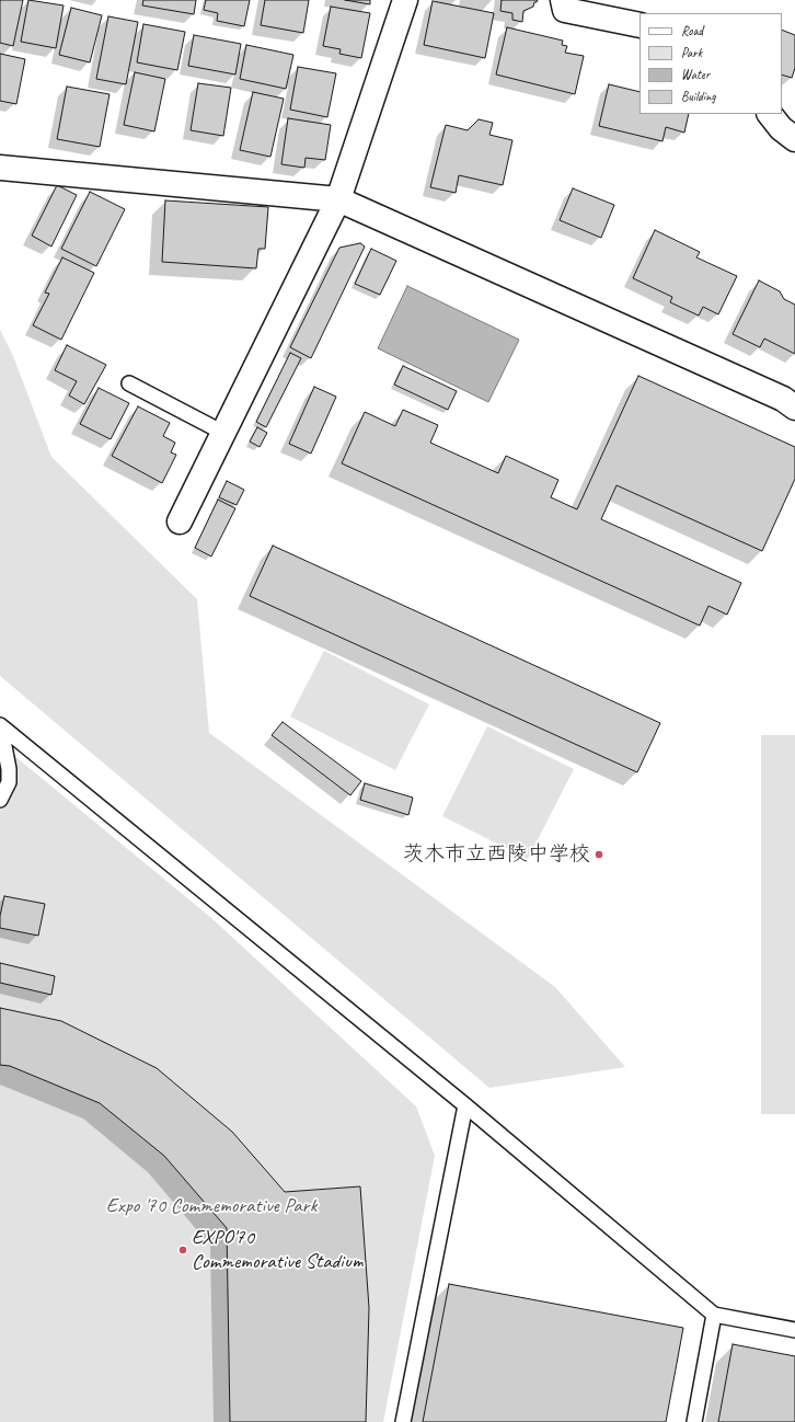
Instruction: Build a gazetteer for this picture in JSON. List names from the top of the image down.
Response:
{
  "parks": ["Expo '70 Commemorative Park"],
  "places": ["茨木市立西陵中学校", "EXPO'70 Commemorative Stadium"],
  "legend": [
    "Road",
    "Park",
    "Water",
    "Building"
  ]
}
